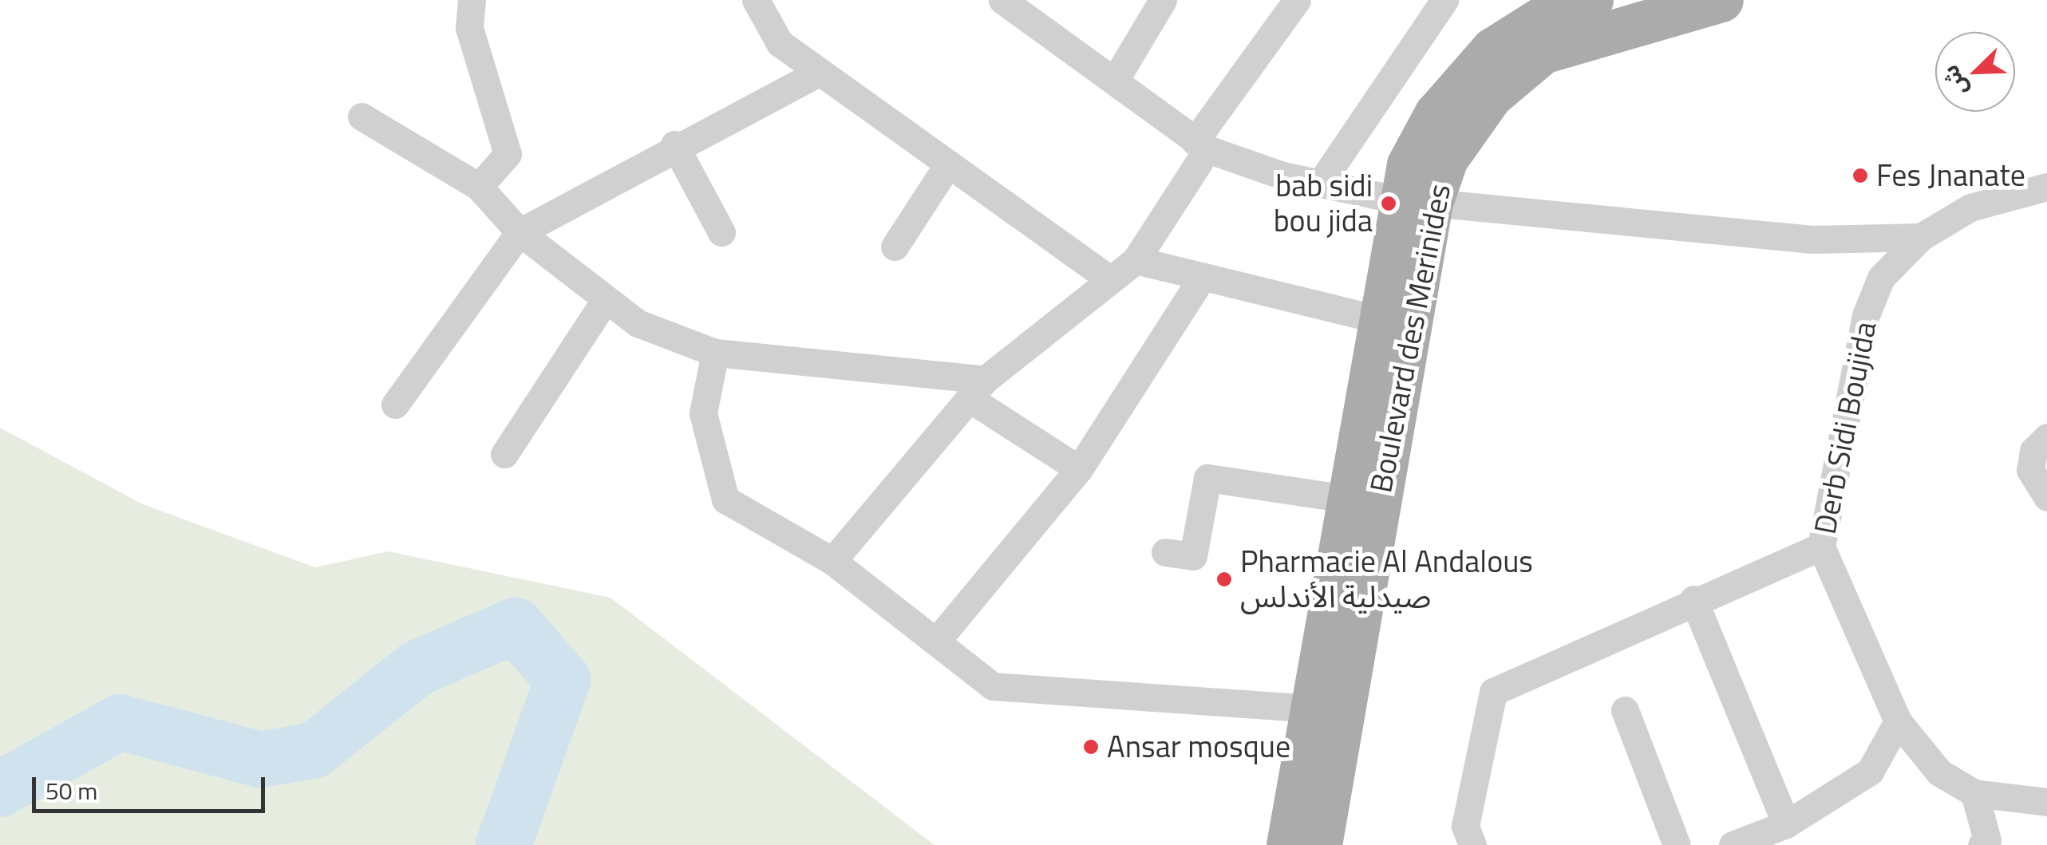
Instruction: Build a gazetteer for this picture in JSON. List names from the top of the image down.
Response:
{
  "streets": {
    "main road": ["Boulevard des Merinides"],
    "street": ["Derb Sidi Boujida"]
  },
  "places": [
    "Fes Jnanate",
    "bab sidi bou jida",
    "Pharmacie Al Andalous صيدلية الأندلس",
    "Ansar mosque"
  ],
  "scale_bar": "50 m",
  "north": "bottom left"
}
